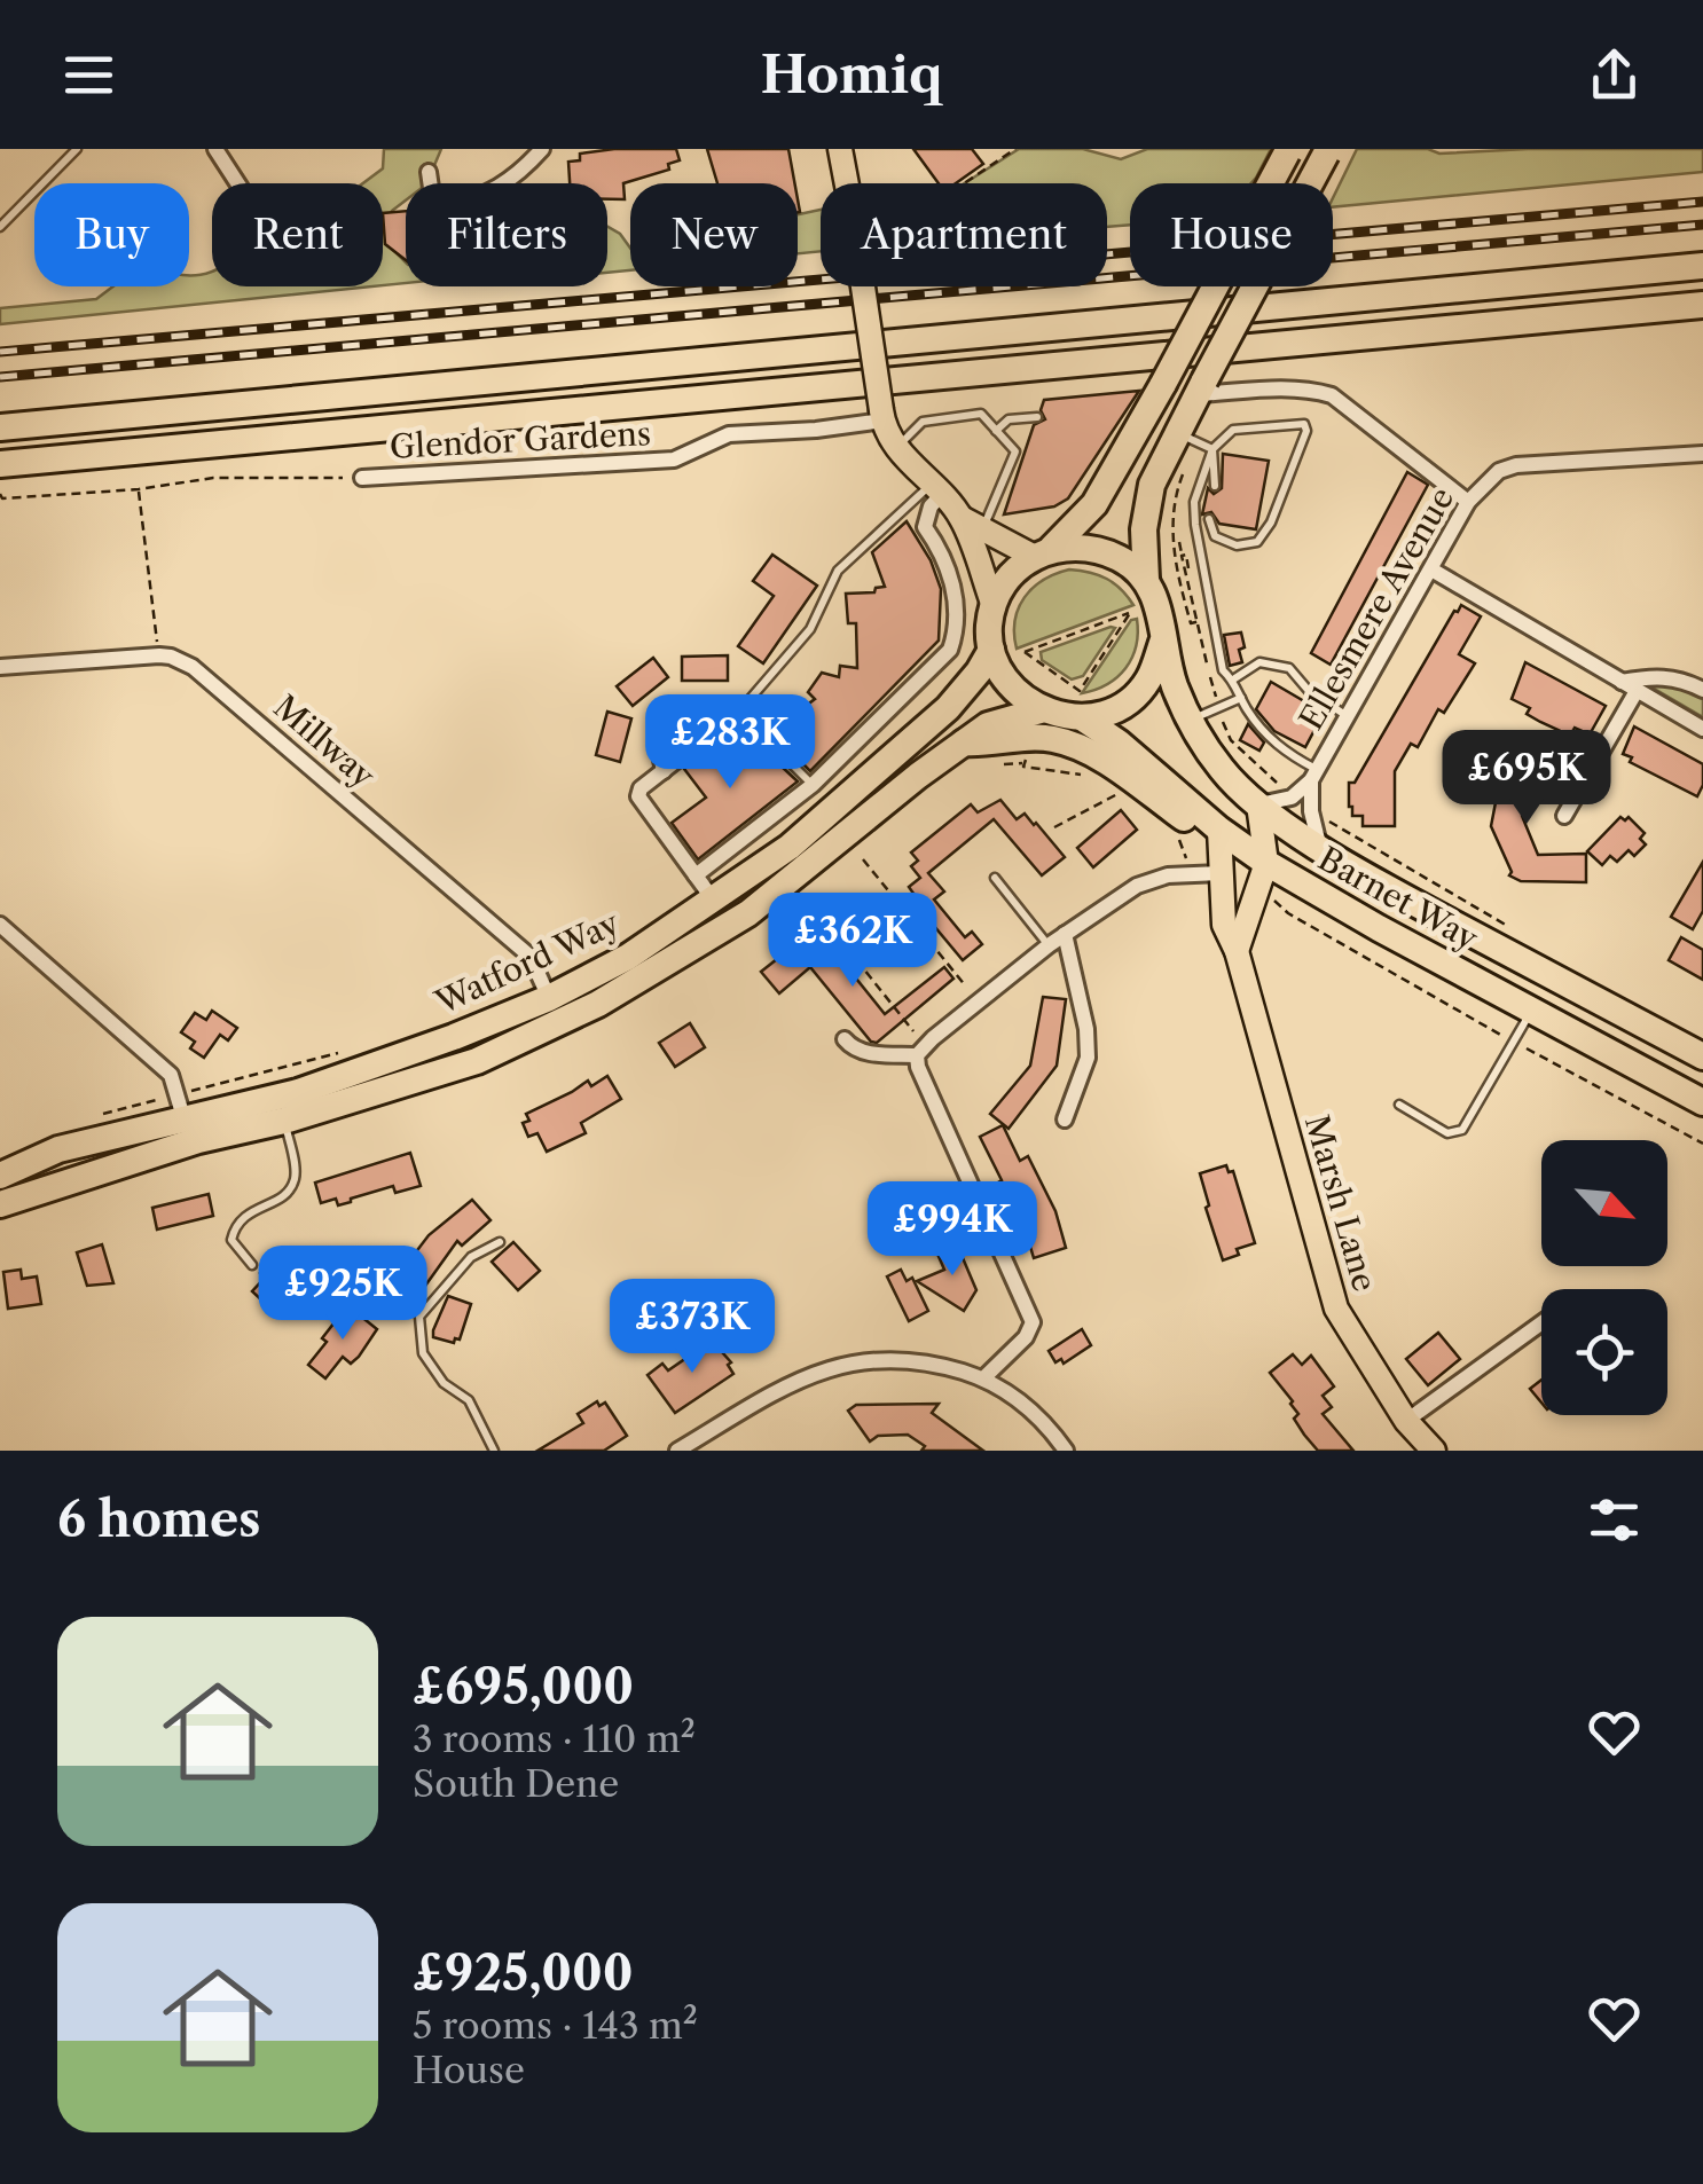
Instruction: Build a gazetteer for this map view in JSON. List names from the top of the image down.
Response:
{
  "streets": {
    "highway": ["Barnet Way", "Watford Way"],
    "main road": ["Marsh Lane"],
    "street": ["Glendor Gardens", "Ellesmere Avenue", "Millway"]
  },
  "crossings": [
    ["Ellesmere Avenue", "Barnet Way"],
    ["Millway", "Watford Way"],
    ["Barnet Way", "Marsh Lane"]
  ],
  "north": "bottom right",
  "page": {
    "header": "Homiq",
    "chip": [
      "Buy",
      "Rent",
      "Filters",
      "New",
      "Apartment",
      "House"
    ],
    "price": [
      "£283K",
      "£695K",
      "£362K",
      "£994K",
      "£925K",
      "£373K"
    ],
    "heading": "6 homes",
    "list": [
      {
        "name": "£695,000",
        "note": "3 rooms · 110 m² · South Dene"
      },
      {
        "name": "£925,000",
        "note": "5 rooms · 143 m² · House"
      }
    ]
  }
}
